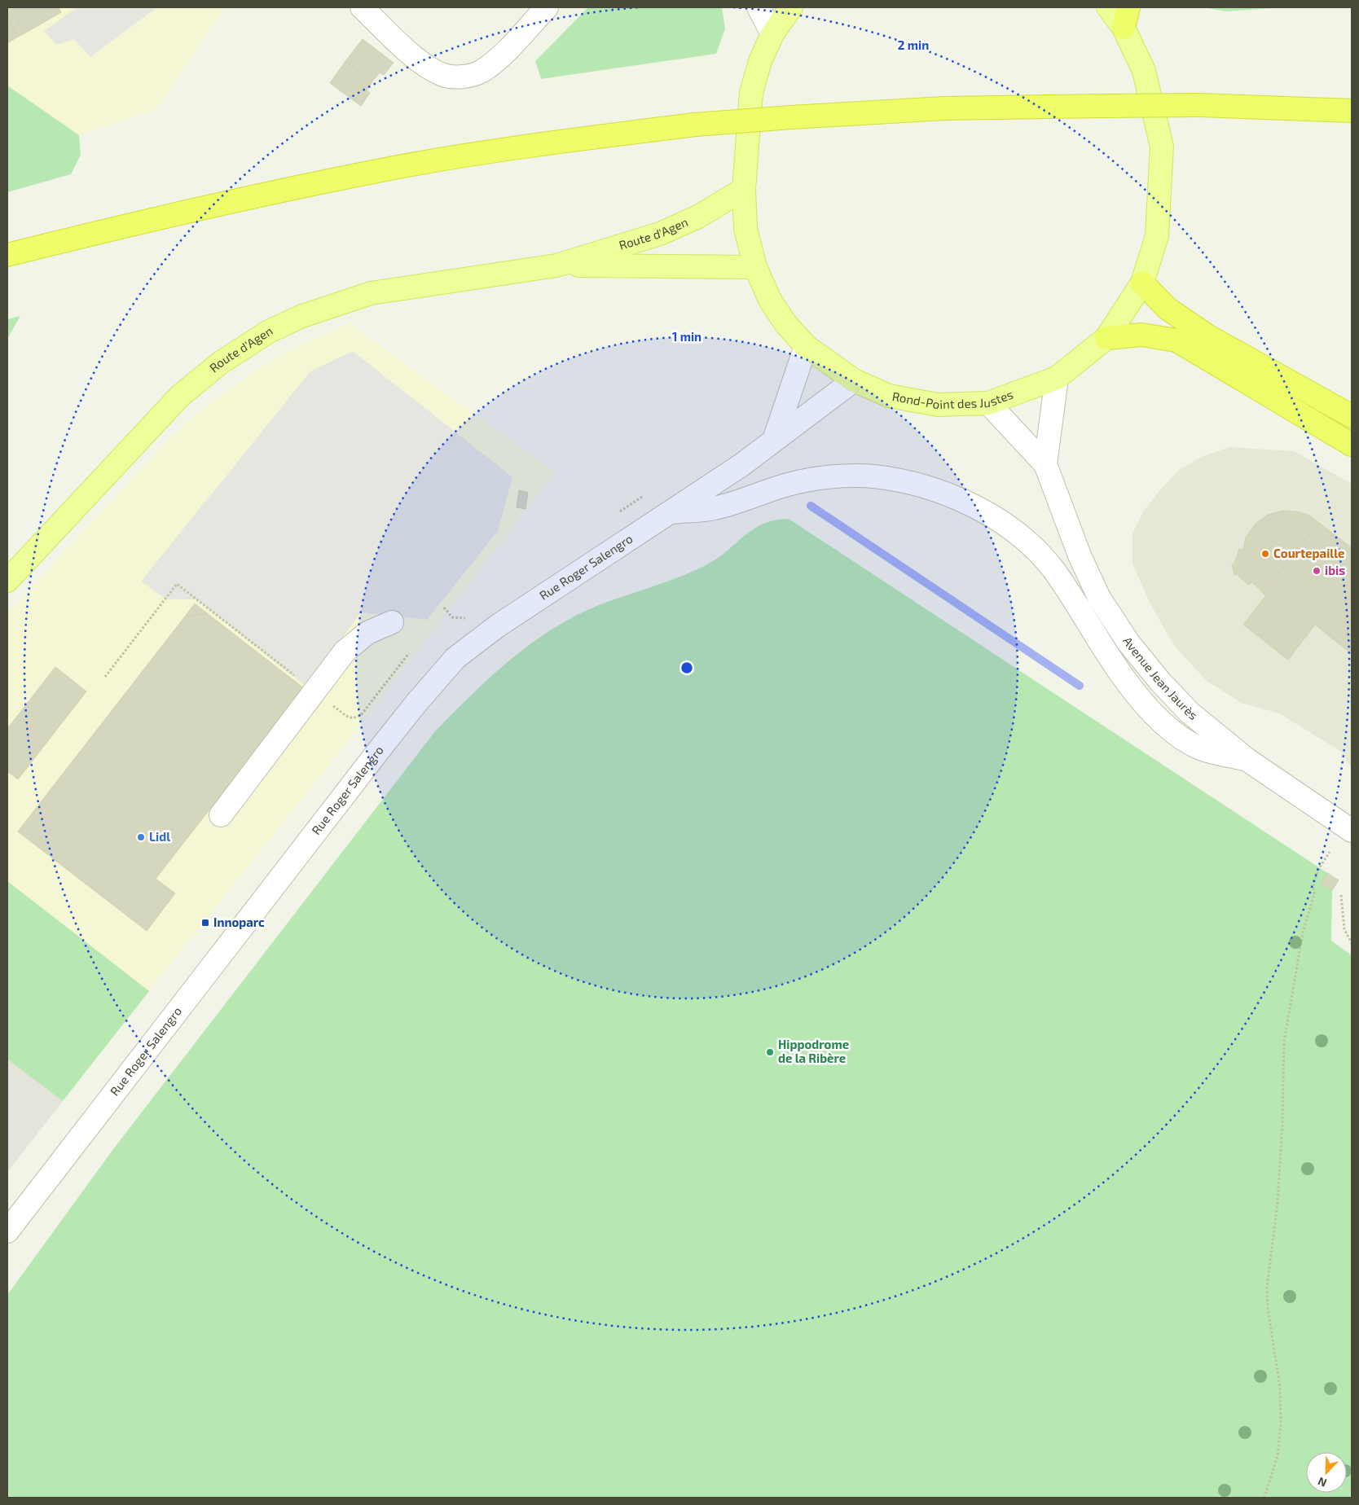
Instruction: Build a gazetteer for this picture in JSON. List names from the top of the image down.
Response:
{
  "streets": {
    "main road": ["Route d'Agen", "Rond-Point des Justes"],
    "street": ["Rue Roger Salengro", "Avenue Jean Jaurès"]
  },
  "crossings": [
    ["Route d'Agen", "Rond-Point des Justes"],
    ["Rond-Point des Justes", "Rue Roger Salengro"],
    ["Rond-Point des Justes", "Avenue Jean Jaurès"]
  ],
  "places": {
    "other": [
      "Courtepaille",
      "ibis",
      "Lidl",
      "Hippodrome de la Ribère"
    ],
    "transit": ["Innoparc"]
  },
  "north": "bottom left",
  "rings": ["2 min", "1 min"]
}
